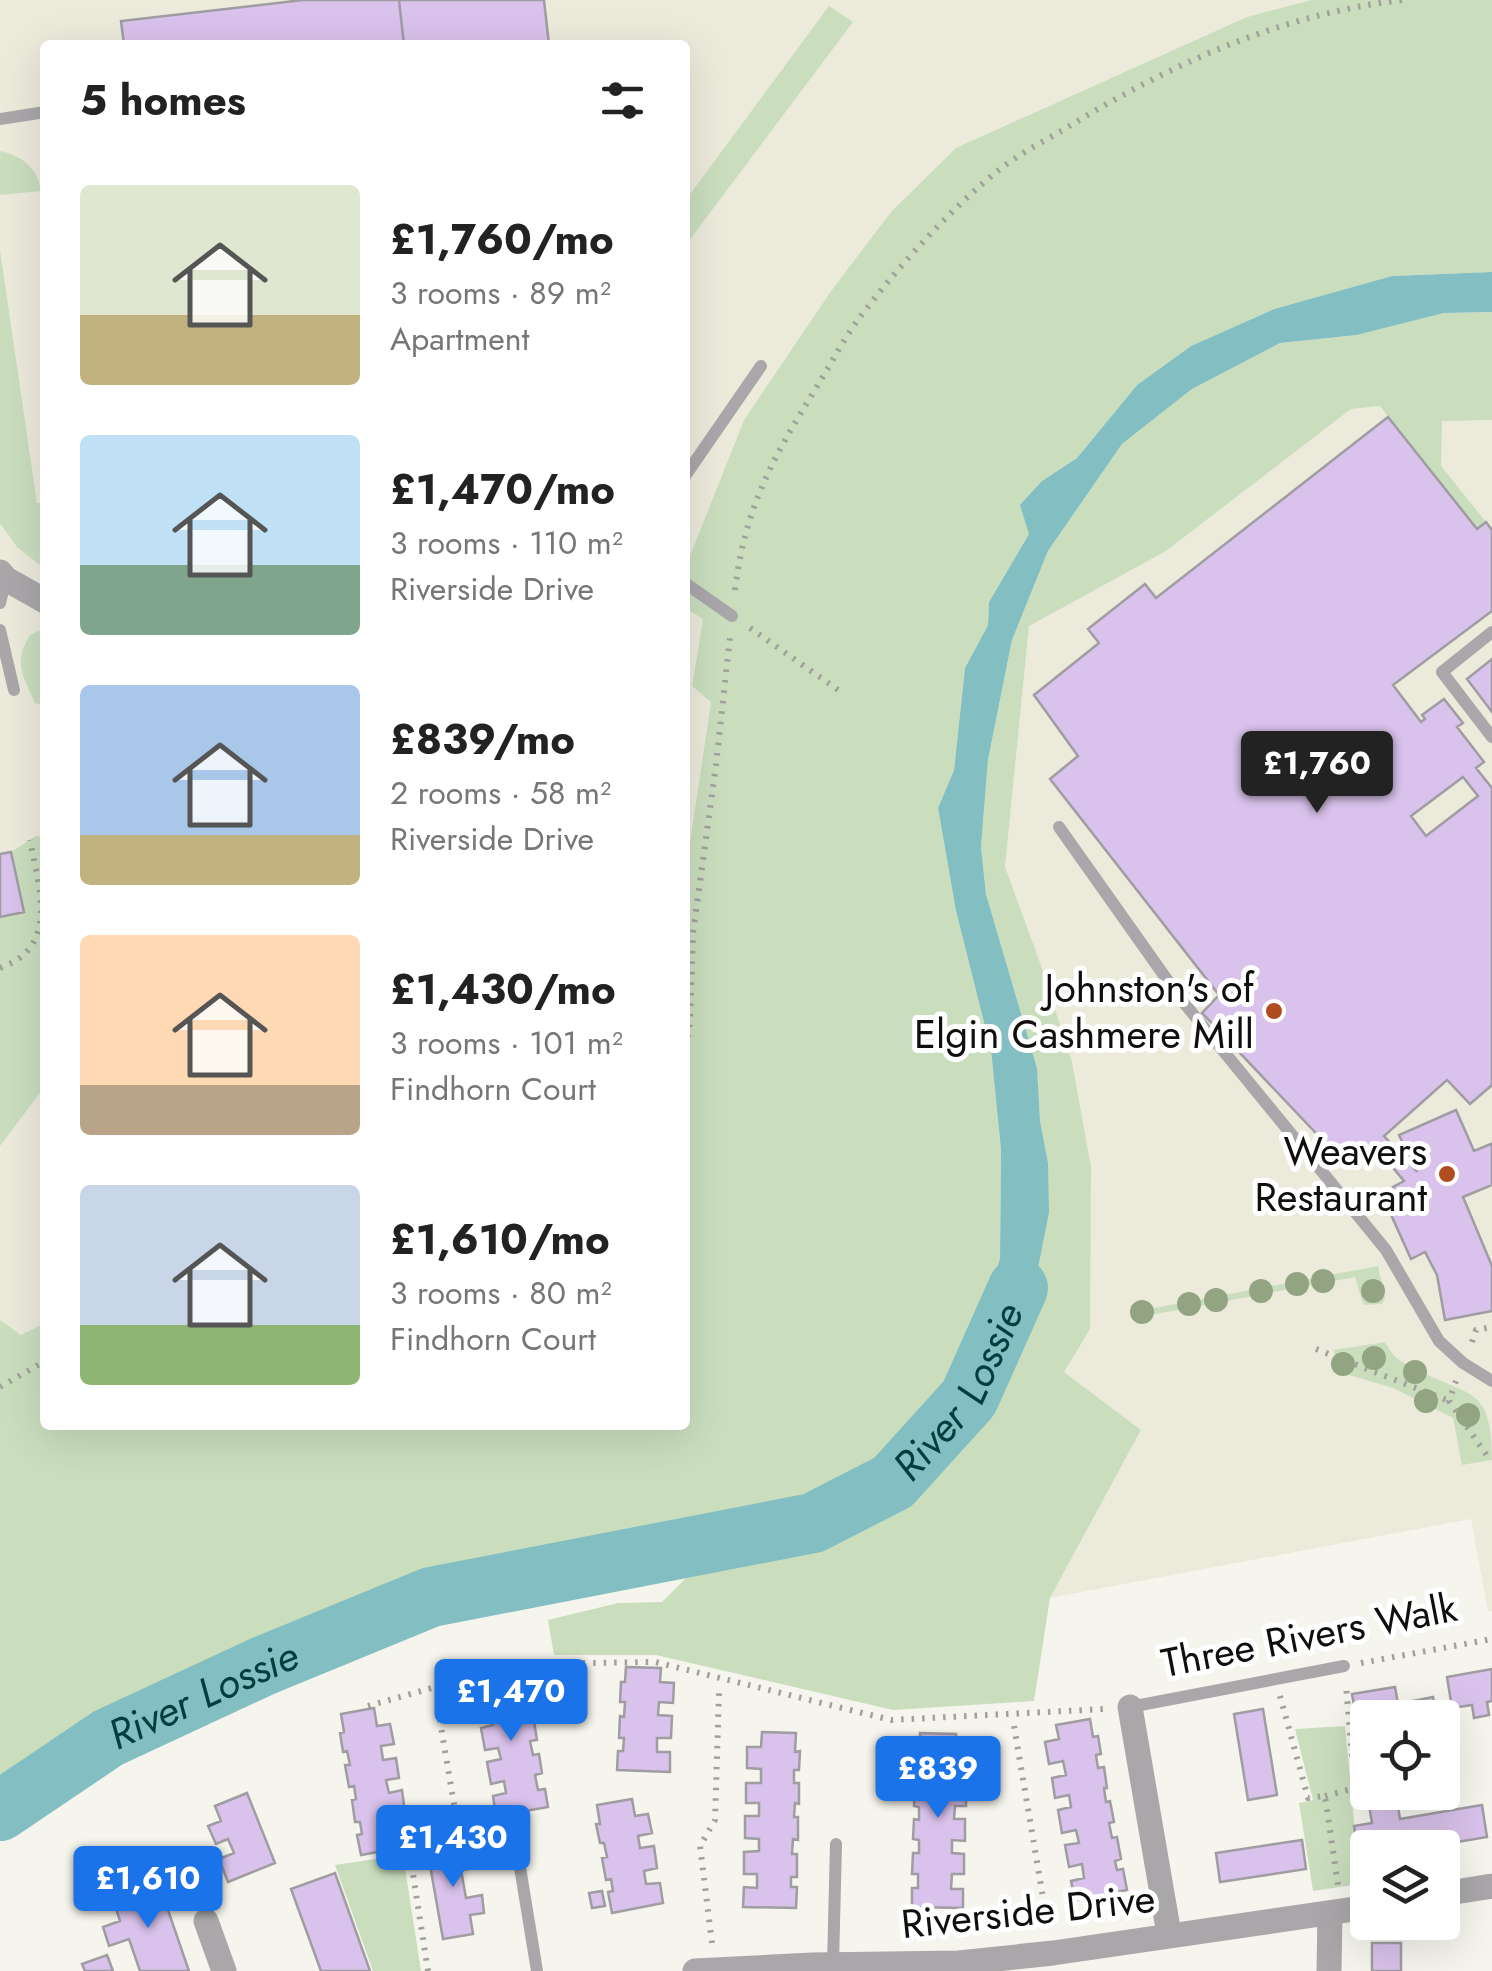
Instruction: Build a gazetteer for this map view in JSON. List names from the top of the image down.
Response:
{
  "streets": {
    "street": ["Three Rivers Walk", "Riverside Drive"]
  },
  "crossings": [
    ["Three Rivers Walk", "Riverside Drive"]
  ],
  "water": ["River Lossie"],
  "places": ["Johnston's of Elgin Cashmere Mill", "Weavers Restaurant"],
  "page": {
    "heading": "5 homes",
    "list": [
      {
        "name": "£1,760/mo",
        "note": "3 rooms · 89 m² · Apartment"
      },
      {
        "name": "£1,470/mo",
        "note": "3 rooms · 110 m² · Riverside Drive"
      },
      {
        "name": "£839/mo",
        "note": "2 rooms · 58 m² · Riverside Drive"
      },
      {
        "name": "£1,430/mo",
        "note": "3 rooms · 101 m² · Findhorn Court"
      },
      {
        "name": "£1,610/mo",
        "note": "3 rooms · 80 m² · Findhorn Court"
      }
    ],
    "price": [
      "£1,760",
      "£1,470",
      "£839",
      "£1,430",
      "£1,610"
    ]
  }
}
